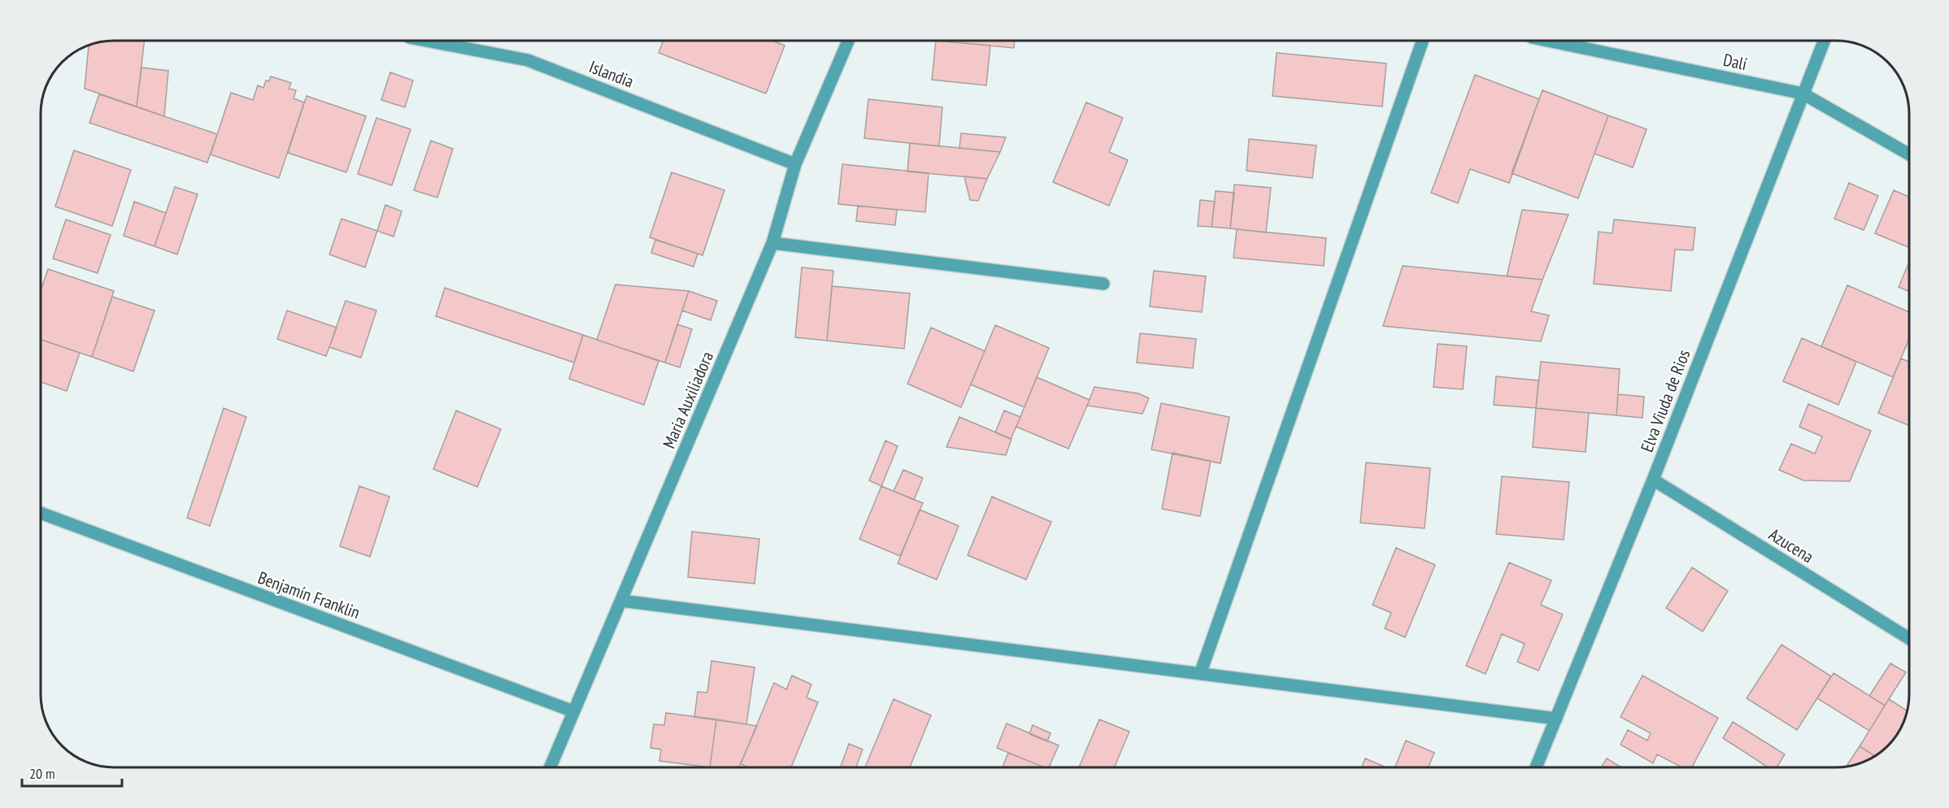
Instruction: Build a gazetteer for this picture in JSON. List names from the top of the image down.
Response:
{
  "streets": {
    "street": [
      "Dalí",
      "Islandia",
      "Maria Auxiliadora",
      "Elva Viuda de Rios",
      "Azucena",
      "Benjamín Franklin"
    ]
  },
  "crossings": [
    ["Dalí", "Elva Viuda de Rios"],
    ["Islandia", "Maria Auxiliadora"],
    ["Maria Auxiliadora", "Benjamín Franklin"],
    ["Elva Viuda de Rios", "Azucena"]
  ],
  "scale_bar": "20 m"
}
